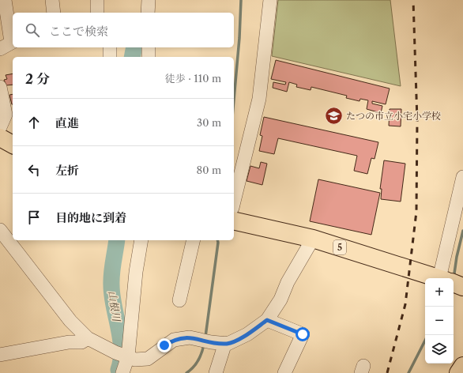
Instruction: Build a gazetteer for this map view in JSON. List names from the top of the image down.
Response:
{
  "streets": {
    "main road": ["5"]
  },
  "water": ["山根川"],
  "places": {
    "school or university": ["たつの市立小宅小学校"]
  },
  "page": {
    "search": "ここで検索",
    "heading": ["2 分", "徒歩 · 110 m"],
    "list": [
      ["直進", "30 m"],
      ["左折", "80 m"],
      "目的地に到着"
    ],
    "map_buttons": ["+", "−"]
  }
}
